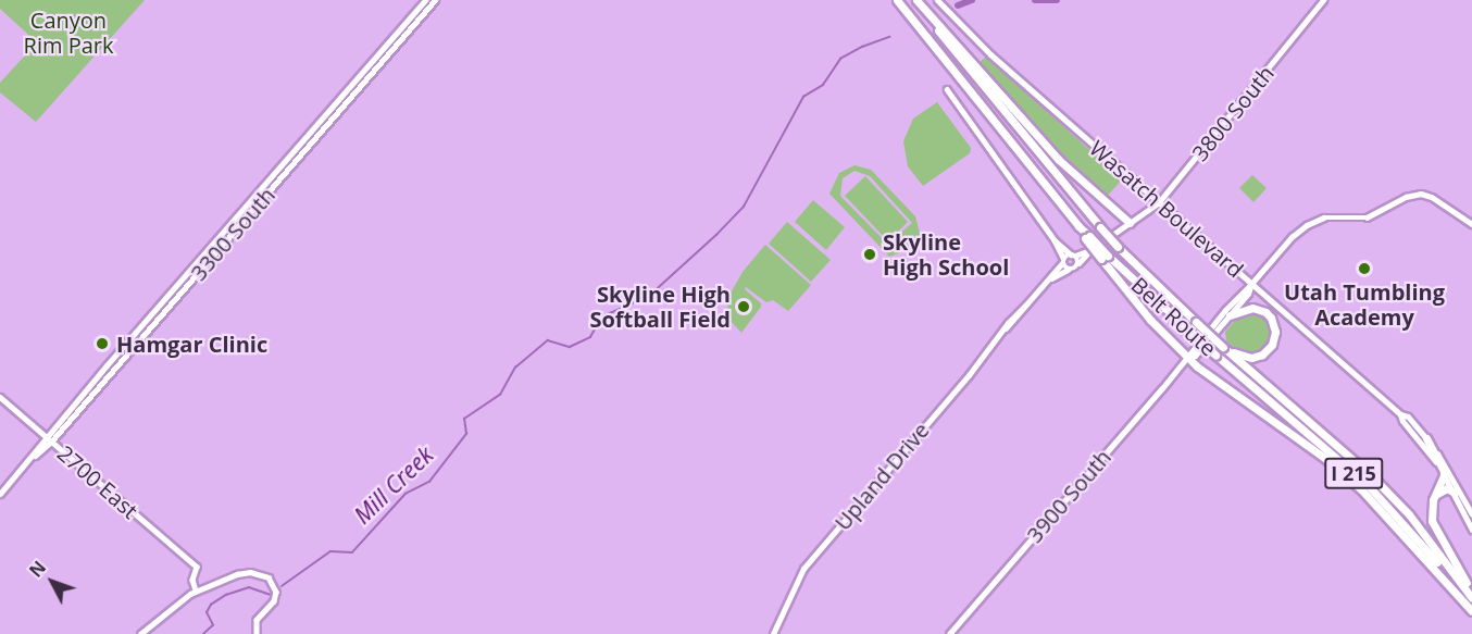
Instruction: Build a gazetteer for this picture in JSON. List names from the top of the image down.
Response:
{
  "streets": {
    "highway": ["Belt Route", "I 215"],
    "main road": ["Wasatch Boulevard", "3300 South", "3900 South"],
    "street": ["3800 South", "Upland Drive", "2700 East"]
  },
  "crossings": [
    ["3800 South", "Wasatch Boulevard"],
    ["Wasatch Boulevard", "3900 South"],
    ["3300 South", "2700 East"]
  ],
  "water": ["Mill Creek"],
  "parks": ["Canyon Rim Park"],
  "places": [
    "Skyline High School",
    "Utah Tumbling Academy",
    "Skyline High Softball Field",
    "Hamgar Clinic"
  ],
  "north": "top left"
}
